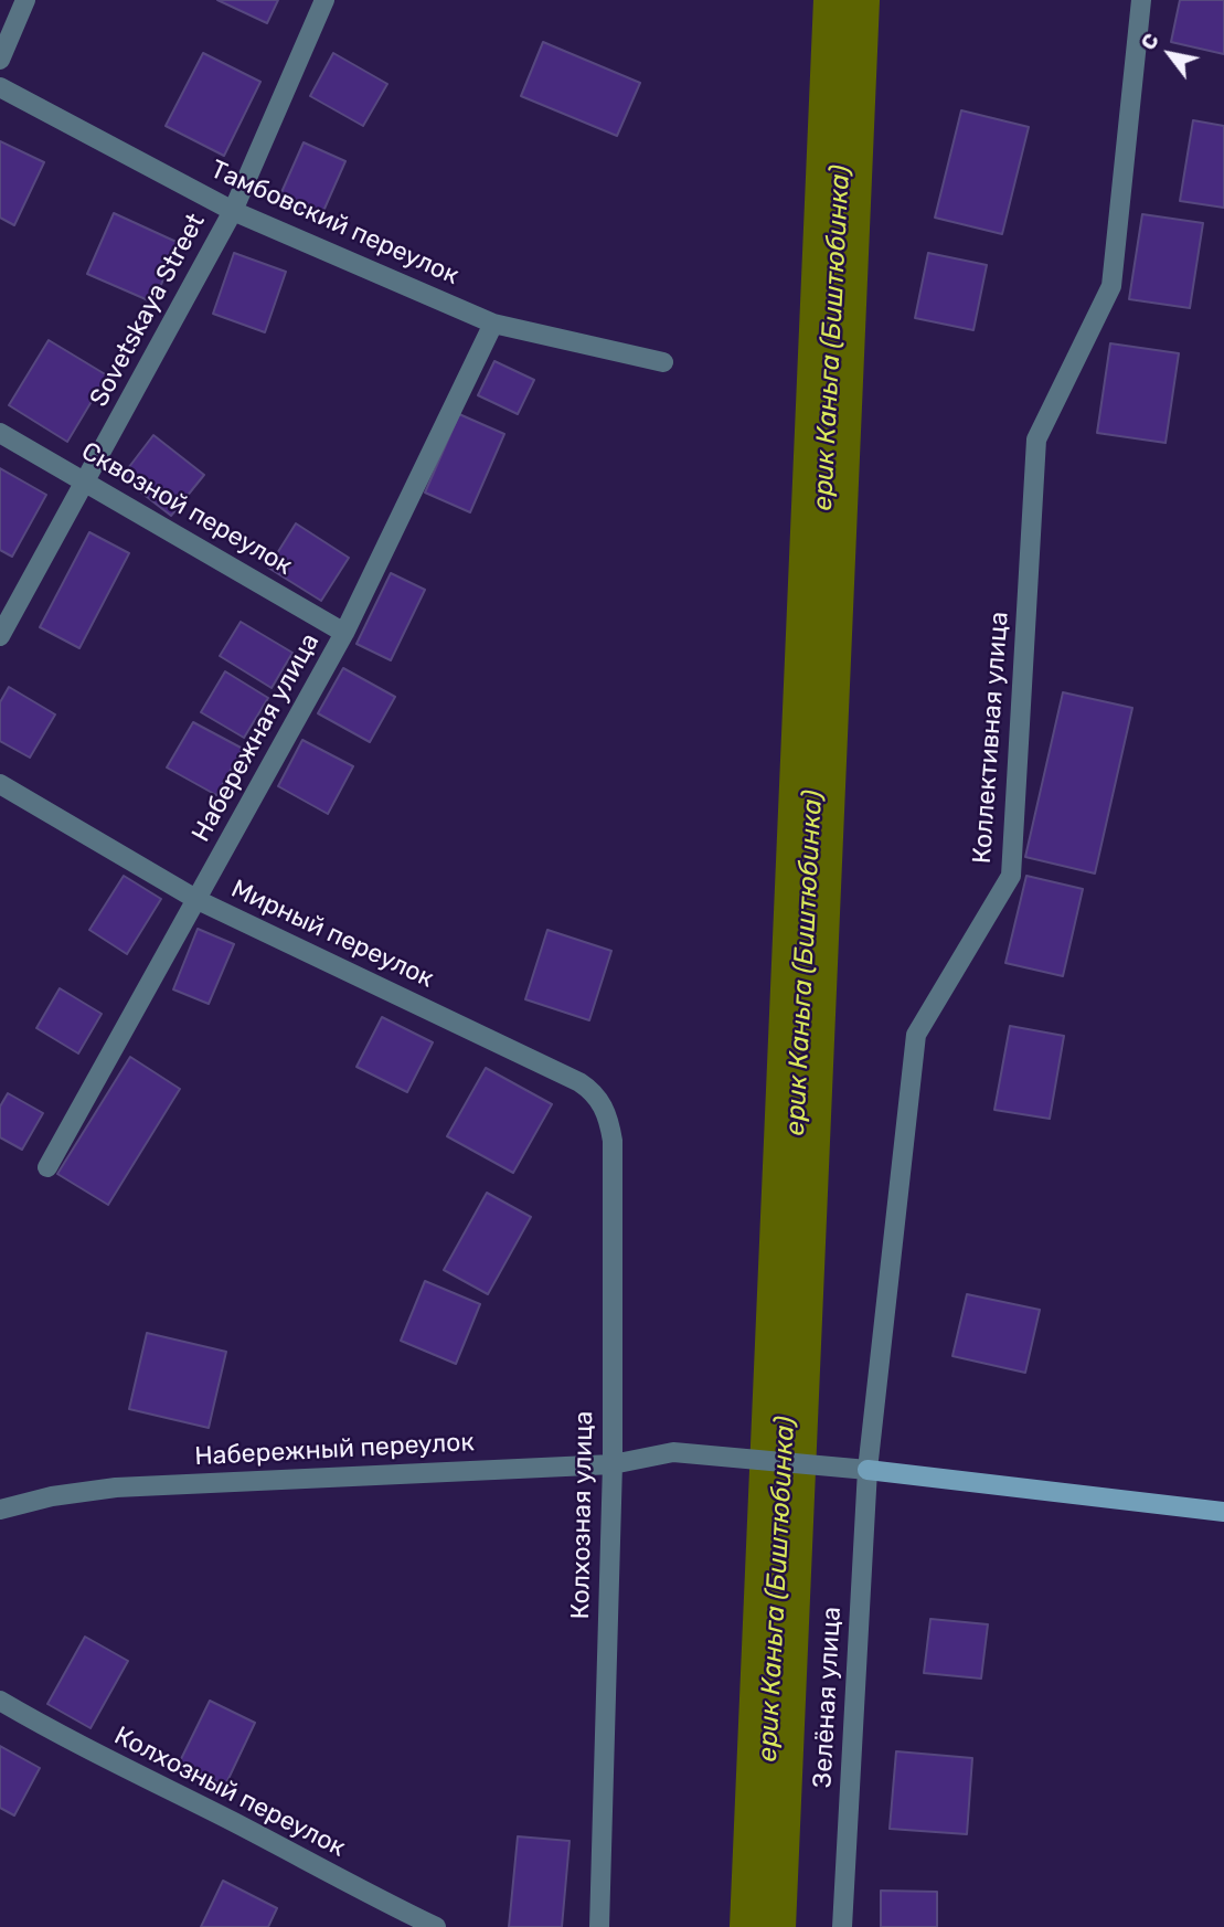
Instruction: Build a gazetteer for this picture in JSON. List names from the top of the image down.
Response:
{
  "streets": {
    "street": [
      "Тамбовский переулок",
      "Sovetskaya Street",
      "Сквозной переулок",
      "Набережная улица",
      "Коллективная улица",
      "Мирный переулок",
      "Набережный переулок",
      "Колхозная улица",
      "Зелёная улица",
      "Колхозный переулок"
    ]
  },
  "crossings": [
    ["Тамбовский переулок", "Sovetskaya Street"],
    ["Тамбовский переулок", "Набережная улица"],
    ["Sovetskaya Street", "Сквозной переулок"],
    ["Сквозной переулок", "Набережная улица"],
    ["Набережная улица", "Мирный переулок"],
    ["Коллективная улица", "Набережный переулок"],
    ["Коллективная улица", "Зелёная улица"],
    ["Мирный переулок", "Колхозная улица"],
    ["Набережный переулок", "Колхозная улица"],
    ["Набережный переулок", "Зелёная улица"]
  ],
  "water": ["ерик Каньга (Биштюбинка)"],
  "north": "top left"
}
